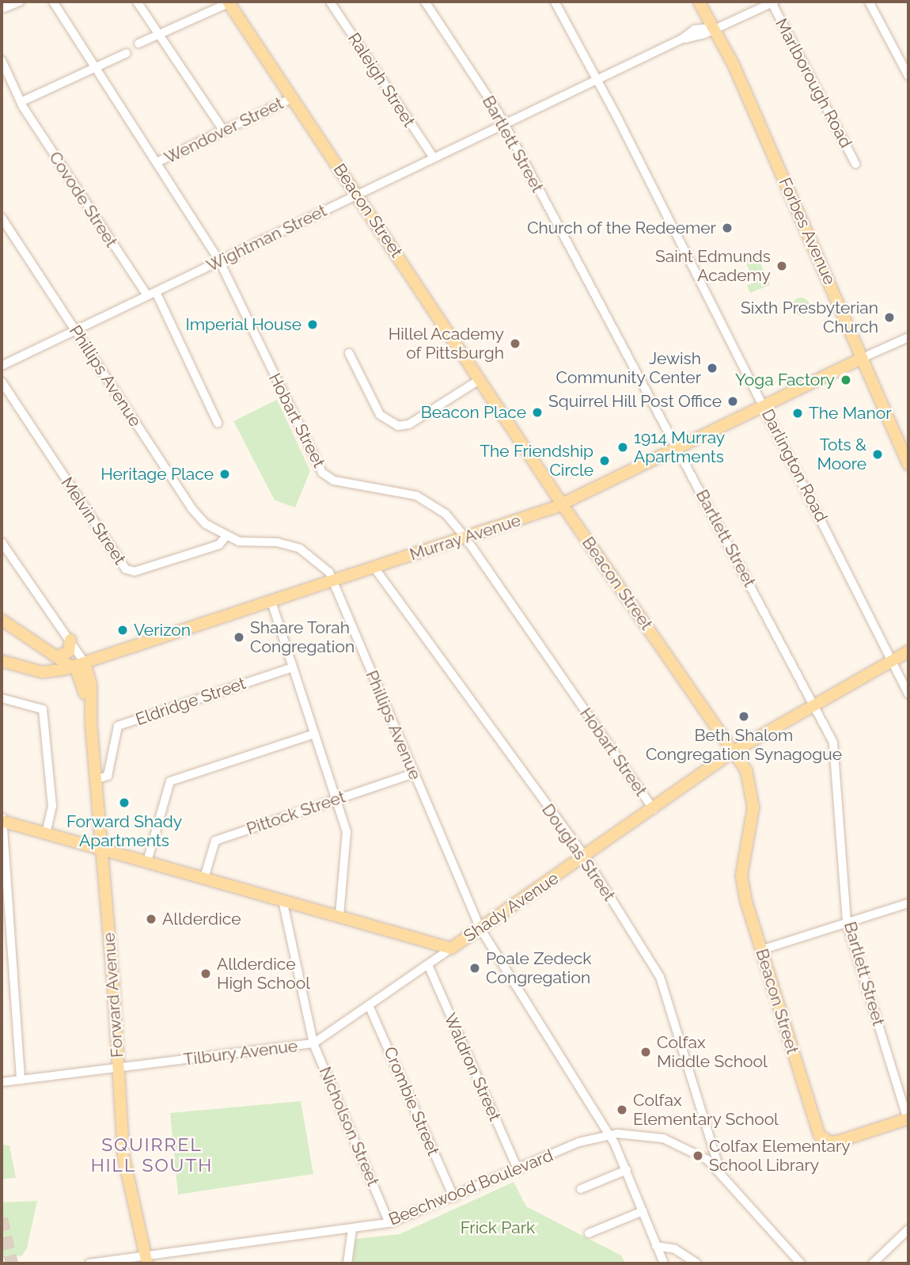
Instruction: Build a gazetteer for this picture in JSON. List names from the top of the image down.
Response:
{
  "streets": {
    "main road": [
      "Beacon Street",
      "Forbes Avenue",
      "Murray Avenue",
      "Shady Avenue",
      "Forward Avenue"
    ],
    "street": [
      "Raleigh Street",
      "Marlborough Road",
      "Wendover Street",
      "Bartlett Street",
      "Covode Street",
      "Wightman Street",
      "Phillips Avenue",
      "Hobart Street",
      "Darlington Road",
      "Melvin Street",
      "Eldridge Street",
      "Pittock Street",
      "Douglas Street",
      "Tilbury Avenue",
      "Waldron Street",
      "Crombie Street",
      "Nicholson Street",
      "Beechwood Boulevard"
    ]
  },
  "crossings": [
    ["Raleigh Street", "Wightman Street"],
    ["Marlborough Road", "Wightman Street"],
    ["Wendover Street", "Beacon Street"],
    ["Wendover Street", "Hobart Street"],
    ["Bartlett Street", "Beacon Street"],
    ["Bartlett Street", "Wightman Street"],
    ["Bartlett Street", "Murray Avenue"],
    ["Bartlett Street", "Shady Avenue"],
    ["Covode Street", "Wightman Street"],
    ["Beacon Street", "Wightman Street"],
    ["Beacon Street", "Murray Avenue"],
    ["Beacon Street", "Shady Avenue"],
    ["Forbes Avenue", "Wightman Street"],
    ["Forbes Avenue", "Murray Avenue"],
    ["Wightman Street", "Phillips Avenue"],
    ["Wightman Street", "Hobart Street"],
    ["Wightman Street", "Darlington Road"],
    ["Phillips Avenue", "Melvin Street"],
    ["Phillips Avenue", "Murray Avenue"],
    ["Phillips Avenue", "Pittock Street"],
    ["Phillips Avenue", "Shady Avenue"],
    ["Phillips Avenue", "Beechwood Boulevard"],
    ["Hobart Street", "Murray Avenue"],
    ["Hobart Street", "Shady Avenue"],
    ["Darlington Road", "Murray Avenue"],
    ["Darlington Road", "Shady Avenue"],
    ["Murray Avenue", "Douglas Street"],
    ["Murray Avenue", "Forward Avenue"],
    ["Eldridge Street", "Forward Avenue"],
    ["Pittock Street", "Shady Avenue"],
    ["Douglas Street", "Shady Avenue"],
    ["Douglas Street", "Beechwood Boulevard"],
    ["Shady Avenue", "Forward Avenue"],
    ["Shady Avenue", "Tilbury Avenue"],
    ["Shady Avenue", "Nicholson Street"],
    ["Forward Avenue", "Tilbury Avenue"],
    ["Forward Avenue", "Beechwood Boulevard"],
    ["Tilbury Avenue", "Waldron Street"],
    ["Tilbury Avenue", "Crombie Street"],
    ["Tilbury Avenue", "Nicholson Street"],
    ["Waldron Street", "Beechwood Boulevard"],
    ["Crombie Street", "Beechwood Boulevard"],
    ["Nicholson Street", "Beechwood Boulevard"]
  ],
  "districts": ["SQUIRREL HILL SOUTH"],
  "parks": ["Frick Park"],
  "places": [
    "Church of the Redeemer",
    "Saint Edmunds Academy",
    "Sixth Presbyterian Church",
    "Imperial House",
    "Hillel Academy of Pittsburgh",
    "Jewish Community Center",
    "Yoga Factory",
    "Squirrel Hill Post Office",
    "Beacon Place",
    "The Manor",
    "1914 Murray Apartments",
    "Tots & Moore",
    "The Friendship Circle",
    "Heritage Place",
    "Verizon",
    "Shaare Torah Congregation",
    "Beth Shalom Congregation Synagogue",
    "Forward Shady Apartments",
    "Allderdice",
    "Poale Zedeck Congregation",
    "Allderdice High School",
    "Colfax Middle School",
    "Colfax Elementary School",
    "Colfax Elementary School Library"
  ]
}
